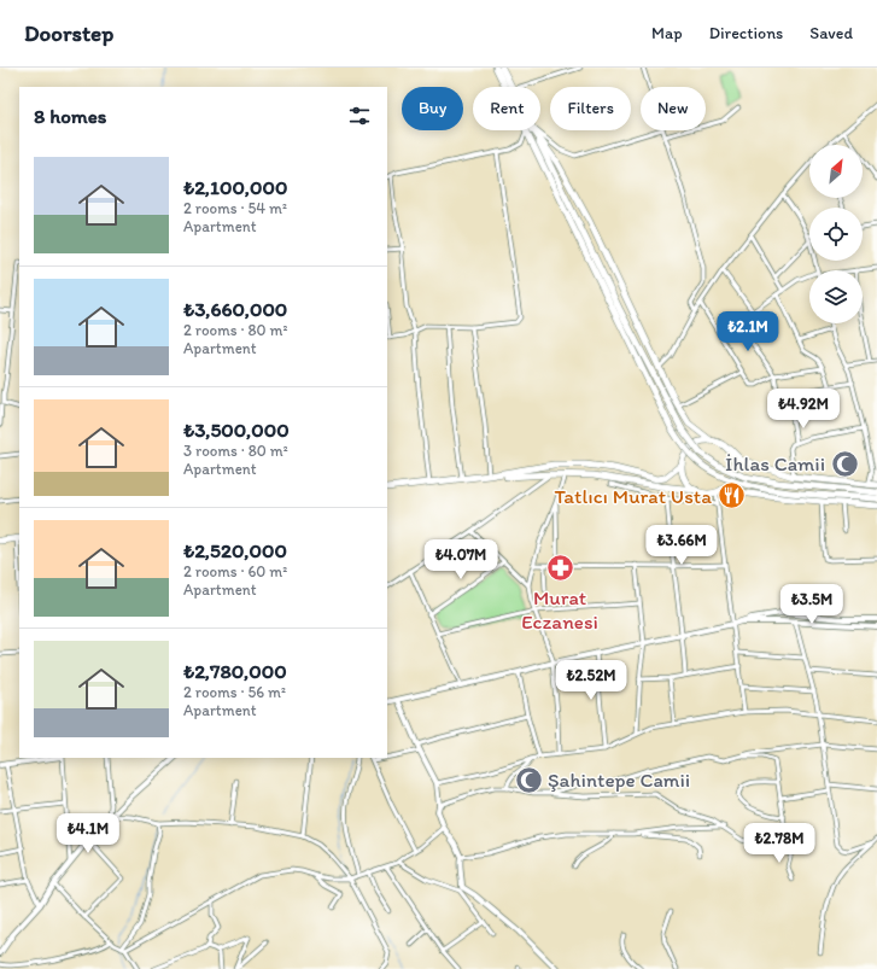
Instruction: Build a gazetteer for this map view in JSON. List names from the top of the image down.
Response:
{
  "places": {
    "mosque": ["İhlas Camii", "Şahintepe Camii"],
    "restaurant": ["Tatlıcı Murat Usta"],
    "pharmacy": ["Murat Eczanesi"]
  },
  "north": "top right",
  "page": {
    "header": "Doorstep",
    "nav": ["Map", "Directions", "Saved"],
    "chip": [
      "Buy",
      "Rent",
      "Filters",
      "New"
    ],
    "heading": "8 homes",
    "list": [
      {
        "name": "₺2,100,000",
        "note": "2 rooms · 54 m² · Apartment"
      },
      {
        "name": "₺3,660,000",
        "note": "2 rooms · 80 m² · Apartment"
      },
      {
        "name": "₺3,500,000",
        "note": "3 rooms · 80 m² · Apartment"
      },
      {
        "name": "₺2,520,000",
        "note": "2 rooms · 60 m² · Apartment"
      },
      {
        "name": "₺2,780,000",
        "note": "2 rooms · 56 m² · Apartment"
      }
    ],
    "price": [
      "₺2.1M",
      "₺4.92M",
      "₺3.66M",
      "₺4.07M",
      "₺3.5M",
      "₺2.52M",
      "₺4.1M",
      "₺2.78M"
    ]
  }
}
